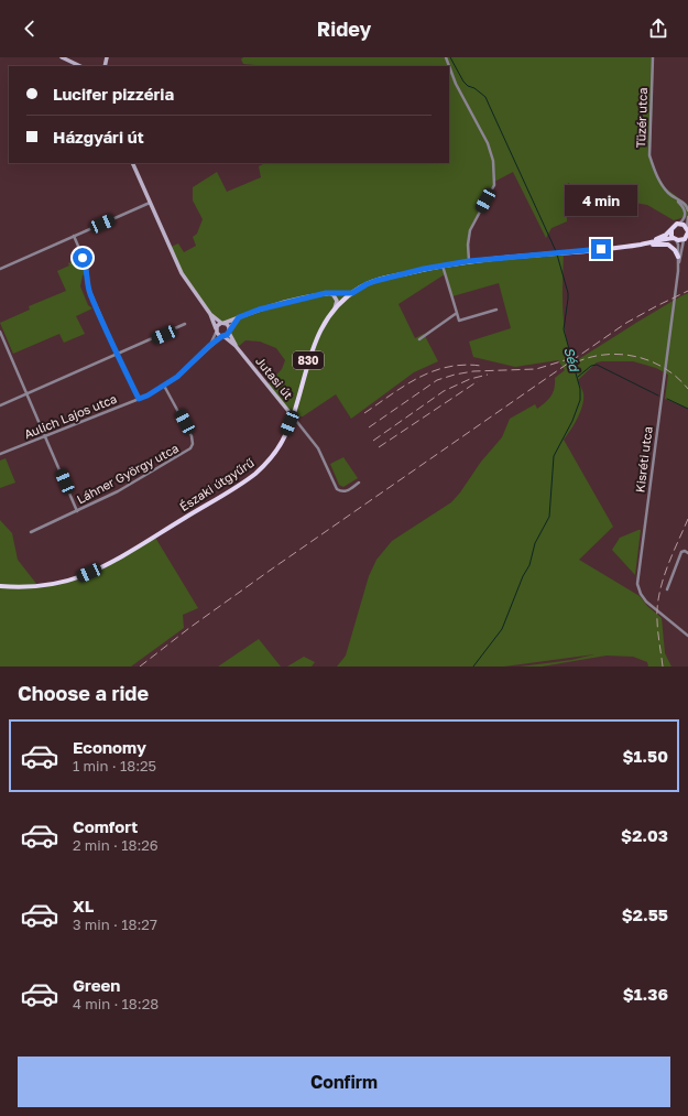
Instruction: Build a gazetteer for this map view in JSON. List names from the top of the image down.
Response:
{
  "streets": {
    "main road": ["830", "Északi útgyűrű"],
    "street": [
      "Tüzér utca",
      "Jutasi út",
      "Aulich Lajos utca",
      "Kisréti utca",
      "Láhner György utca"
    ]
  },
  "crossings": [
    ["Tüzér utca", "830"],
    ["Tüzér utca", "Kisréti utca"],
    ["830", "Kisréti utca"],
    ["830", "Északi útgyűrű"],
    ["Jutasi út", "Aulich Lajos utca"],
    ["Jutasi út", "Északi útgyűrű"],
    ["Aulich Lajos utca", "Láhner György utca"]
  ],
  "water": ["Séd"],
  "page": {
    "header": "Ridey",
    "banner": ["Lucifer pizzéria", "Házgyári út"],
    "bubble": "4 min",
    "heading": "Choose a ride",
    "list": [
      {
        "name": "Economy",
        "note": "1 min · 18:25",
        "value": "$1.50"
      },
      {
        "name": "Comfort",
        "note": "2 min · 18:26",
        "value": "$2.03"
      },
      {
        "name": "XL",
        "note": "3 min · 18:27",
        "value": "$2.55"
      },
      {
        "name": "Green",
        "note": "4 min · 18:28",
        "value": "$1.36"
      }
    ],
    "buttons": "Confirm"
  }
}
